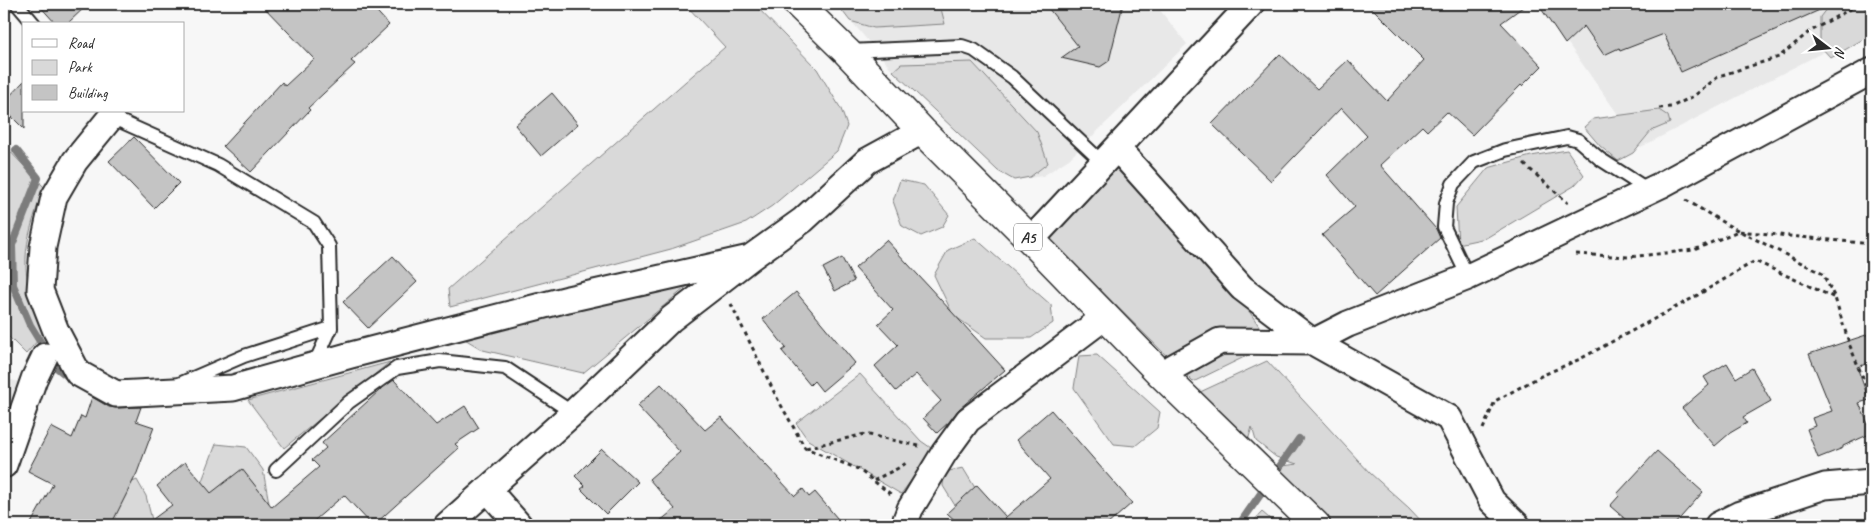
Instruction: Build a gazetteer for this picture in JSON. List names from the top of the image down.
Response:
{
  "streets": {
    "highway": ["A5"]
  },
  "legend": ["Road", "Park", "Building"],
  "north": "right"
}
